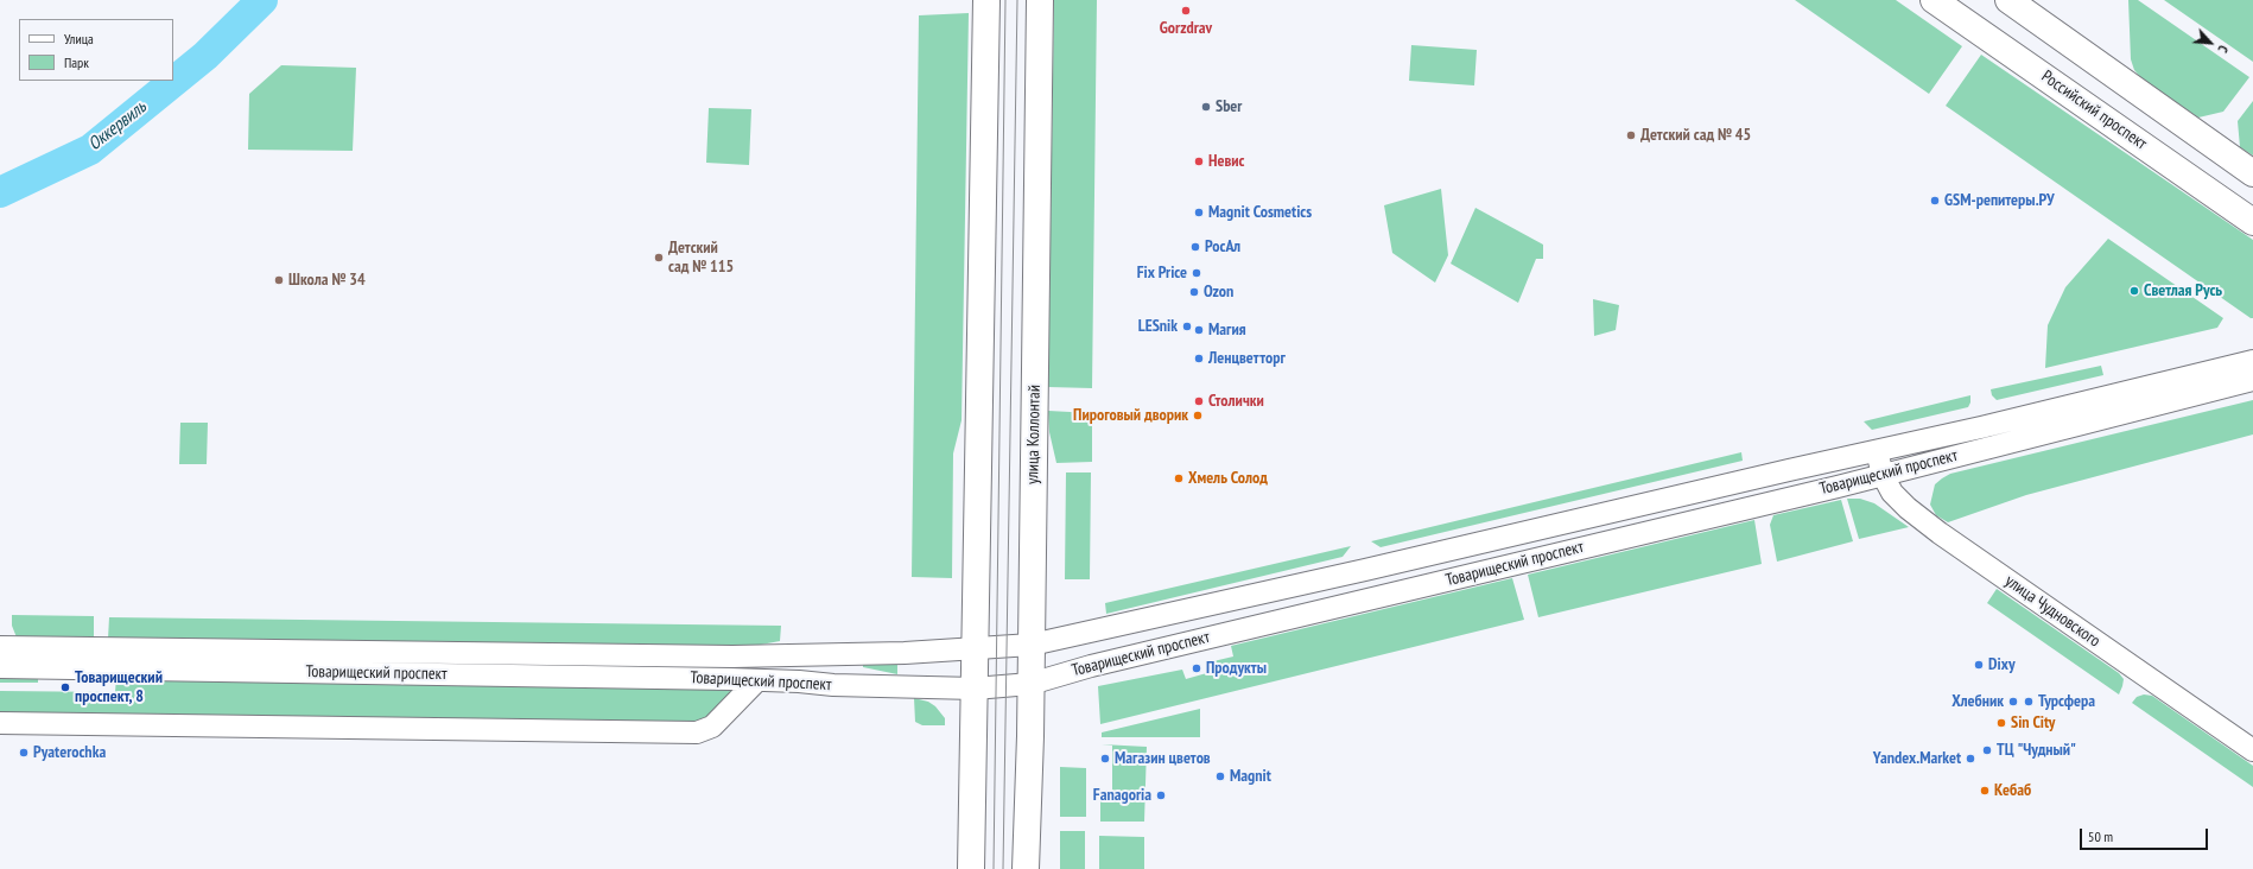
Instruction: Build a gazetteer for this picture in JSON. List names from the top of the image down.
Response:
{
  "streets": {
    "main road": ["Российский проспект", "улица Коллонтай"],
    "street": ["Товарищеский проспект", "улица Чудновского"]
  },
  "crossings": [
    ["улица Коллонтай", "Товарищеский проспект"],
    ["Товарищеский проспект", "улица Чудновского"]
  ],
  "water": ["Оккервиль"],
  "places": [
    "Gorzdrav",
    "Sber",
    "Детский сад № 45",
    "Невис",
    "GSM-репитеры.РУ",
    "Magnit Cosmetics",
    "РосАл",
    "Детский сад № 115",
    "Fix Price",
    "Школа № 34",
    "Светлая Русь",
    "Ozon",
    "LESnik",
    "Магия",
    "Ленцветторг",
    "Столички",
    "Пироговый дворик",
    "Хмель Солод",
    "Dixy",
    "Продукты",
    "Товарищеский проспект, 8",
    "Хлебник",
    "Турсфера",
    "Sin City",
    "ТЦ \"Чудный\"",
    "Pyaterochka",
    "Магазин цветов",
    "Yandex.Market",
    "Magnit",
    "Кебаб",
    "Fanagoria"
  ],
  "legend": ["Улица", "Парк"],
  "scale_bar": "50 m",
  "north": "bottom right"
}
